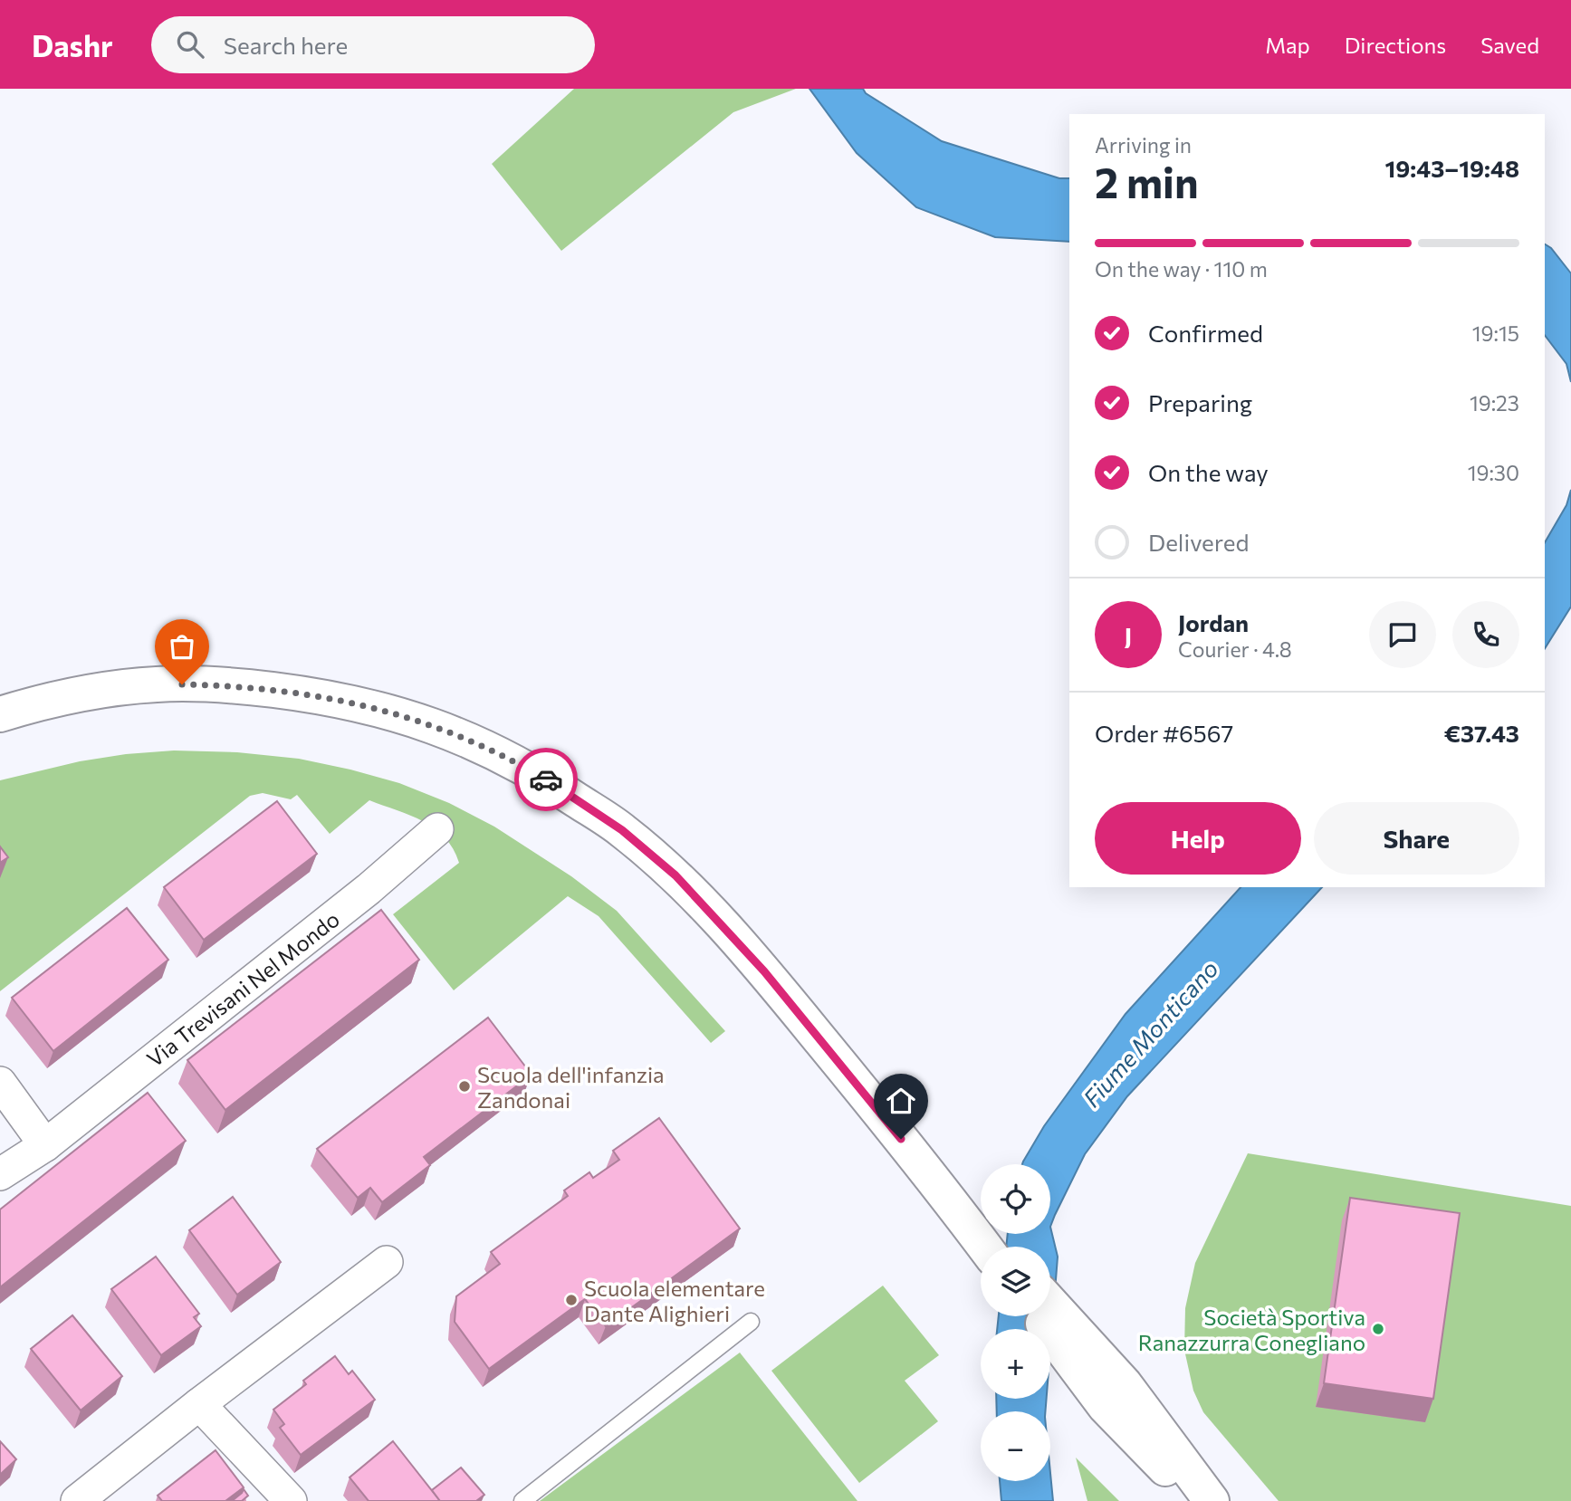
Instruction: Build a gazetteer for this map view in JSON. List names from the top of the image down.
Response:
{
  "streets": {
    "street": ["Via Trevisani Nel Mondo"]
  },
  "water": ["Fiume Monticano"],
  "places": ["Scuola dell'infanzia Zandonai", "Scuola elementare Dante Alighieri", "Società Sportiva Ranazzurra Conegliano"],
  "page": {
    "header": "Dashr",
    "search": "Search here",
    "nav": ["Map", "Directions", "Saved"],
    "heading": ["2 min", "Arriving in", "19:43–19:48"],
    "panel": [
      "Jordan",
      "Courier · 4.8",
      "Order #6567",
      "€37.43"
    ],
    "bar": "On the way · 110 m",
    "list": [
      ["Confirmed", "19:15"],
      ["Preparing", "19:23"],
      ["On the way", "19:30"],
      "Delivered"
    ],
    "round": "J",
    "buttons": ["Help", "Share"],
    "map_buttons": ["+", "−"]
  }
}
